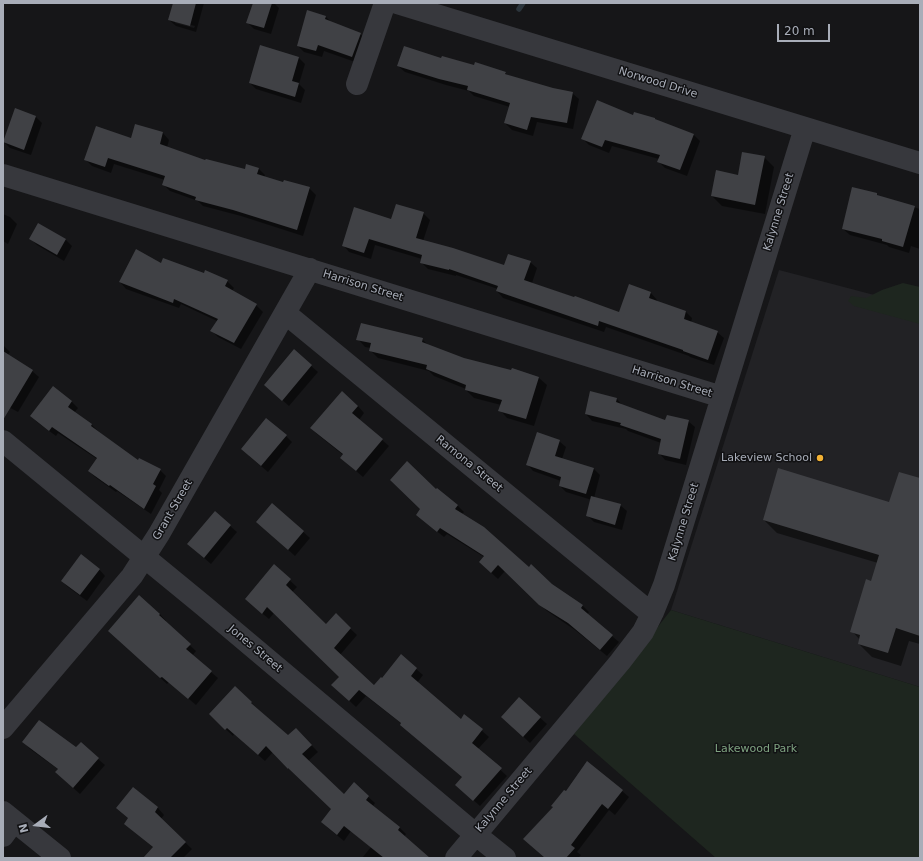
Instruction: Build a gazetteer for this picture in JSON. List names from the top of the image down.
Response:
{
  "streets": {
    "street": [
      "Norwood Drive",
      "Kalynne Street",
      "Harrison Street",
      "Ramona Street",
      "Grant Street",
      "Jones Street"
    ]
  },
  "crossings": [
    ["Norwood Drive", "Kalynne Street"],
    ["Kalynne Street", "Harrison Street"],
    ["Kalynne Street", "Ramona Street"],
    ["Kalynne Street", "Jones Street"],
    ["Harrison Street", "Grant Street"],
    ["Ramona Street", "Grant Street"],
    ["Grant Street", "Jones Street"]
  ],
  "parks": ["Lakewood Park"],
  "places": ["Lakeview School"],
  "scale_bar": "20 m",
  "north": "left"
}
